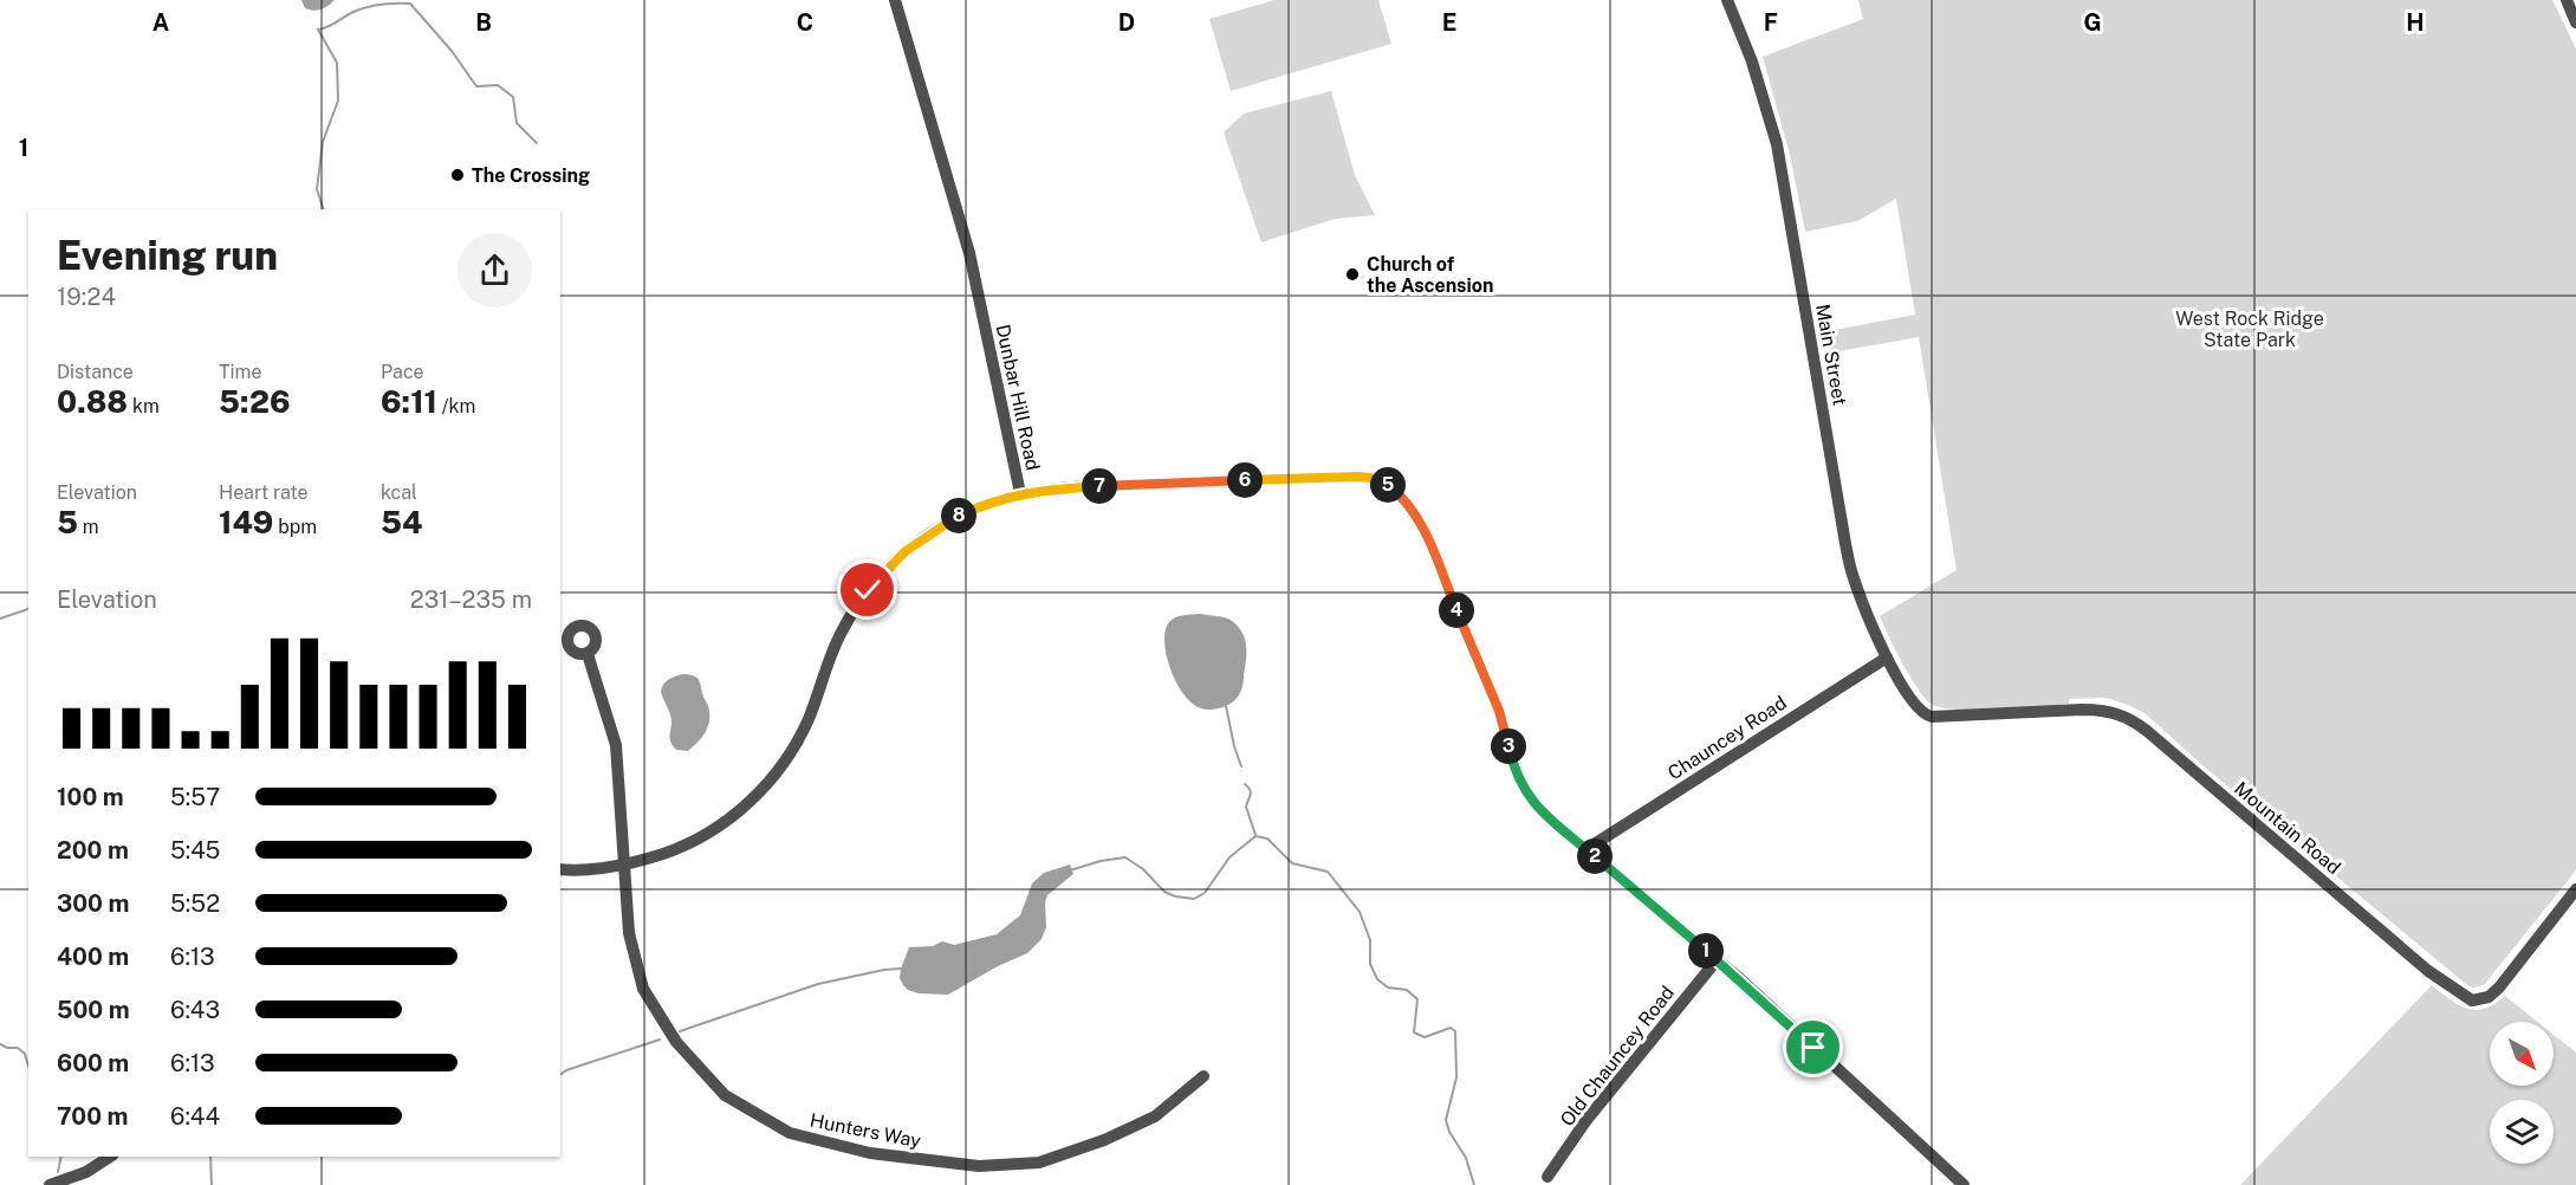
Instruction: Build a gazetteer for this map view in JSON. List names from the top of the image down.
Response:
{
  "streets": {
    "street": [
      "Main Street",
      "Dunbar Hill Road",
      "Chauncey Road",
      "Mountain Road",
      "Old Chauncey Road",
      "Hunters Way"
    ]
  },
  "crossings": [
    ["Main Street", "Chauncey Road"],
    ["Main Street", "Mountain Road"],
    ["Dunbar Hill Road", "Chauncey Road"],
    ["Dunbar Hill Road", "Old Chauncey Road"]
  ],
  "parks": ["West Rock Ridge State Park"],
  "places": ["The Crossing", "Church of the Ascension"],
  "north": "bottom right",
  "page": {
    "heading": ["Evening run", "19:24"],
    "stats": [
      ["Distance", "0.88 km"],
      ["Time", "5:26"],
      ["Pace", "6:11 /km"],
      ["Elevation", "5 m"],
      ["Heart rate", "149 bpm"],
      ["kcal", "54"]
    ],
    "pins": [
      "6",
      "5",
      "7",
      "8",
      "4",
      "3",
      "2",
      "1"
    ],
    "chart": ["Elevation", "231–235 m"],
    "list": [
      {
        "name": "100 m",
        "note": "5:57"
      },
      {
        "name": "200 m",
        "note": "5:45"
      },
      {
        "name": "300 m",
        "note": "5:52"
      },
      {
        "name": "400 m",
        "note": "6:13"
      },
      {
        "name": "500 m",
        "note": "6:43"
      },
      {
        "name": "600 m",
        "note": "6:13"
      },
      {
        "name": "700 m",
        "note": "6:44"
      }
    ]
  },
  "grid": {
    "columns": [
      "A",
      "B",
      "C",
      "D",
      "E",
      "F",
      "G",
      "H"
    ],
    "rows": ["1"]
  }
}
